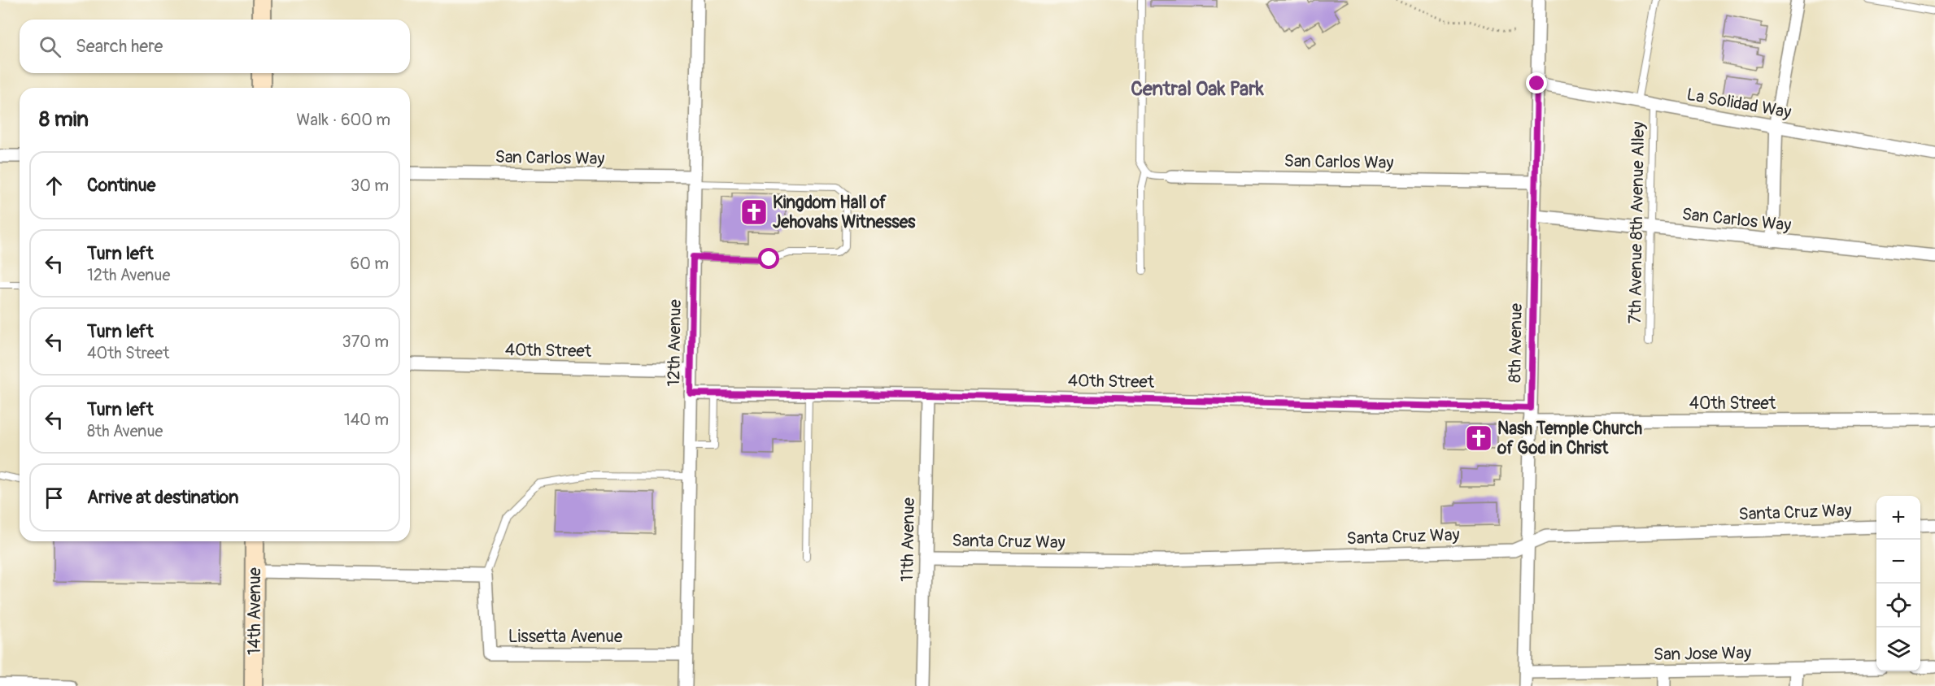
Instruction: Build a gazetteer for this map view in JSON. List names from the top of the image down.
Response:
{
  "streets": {
    "street": [
      "La Solidad Way",
      "San Carlos Way",
      "12th Avenue",
      "8th Avenue",
      "40th Street",
      "Santa Cruz Way",
      "11th Avenue",
      "14th Avenue",
      "Lissetta Avenue",
      "San Jose Way"
    ],
    "lane": ["7th Avenue 8th Avenue Alley"]
  },
  "crossings": [
    ["La Solidad Way", "7th Avenue 8th Avenue Alley"],
    ["La Solidad Way", "8th Avenue"],
    ["San Carlos Way", "7th Avenue 8th Avenue Alley"],
    ["San Carlos Way", "12th Avenue"],
    ["San Carlos Way", "8th Avenue"],
    ["12th Avenue", "40th Street"],
    ["12th Avenue", "Lissetta Avenue"],
    ["8th Avenue", "40th Street"],
    ["8th Avenue", "Santa Cruz Way"],
    ["8th Avenue", "San Jose Way"],
    ["40th Street", "11th Avenue"],
    ["Santa Cruz Way", "11th Avenue"]
  ],
  "districts": ["Central Oak Park"],
  "places": {
    "church": ["Kingdom Hall of Jehovahs Witnesses", "Nash Temple Church of God in Christ"]
  },
  "page": {
    "search": "Search here",
    "heading": ["8 min", "Walk · 600 m"],
    "list": [
      ["Continue", "30 m"],
      ["Turn left", "12th Avenue", "60 m"],
      ["Turn left", "40th Street", "370 m"],
      ["Turn left", "8th Avenue", "140 m"],
      "Arrive at destination"
    ],
    "map_buttons": ["+", "−"]
  }
}
